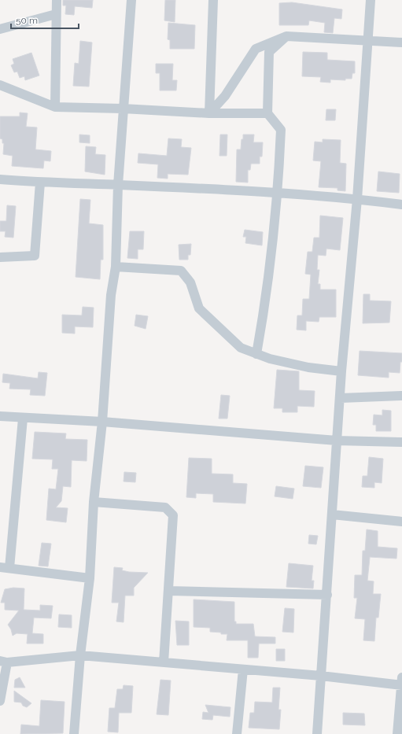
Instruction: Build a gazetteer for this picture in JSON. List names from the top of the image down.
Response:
{
  "scale_bar": "50 m"
}
